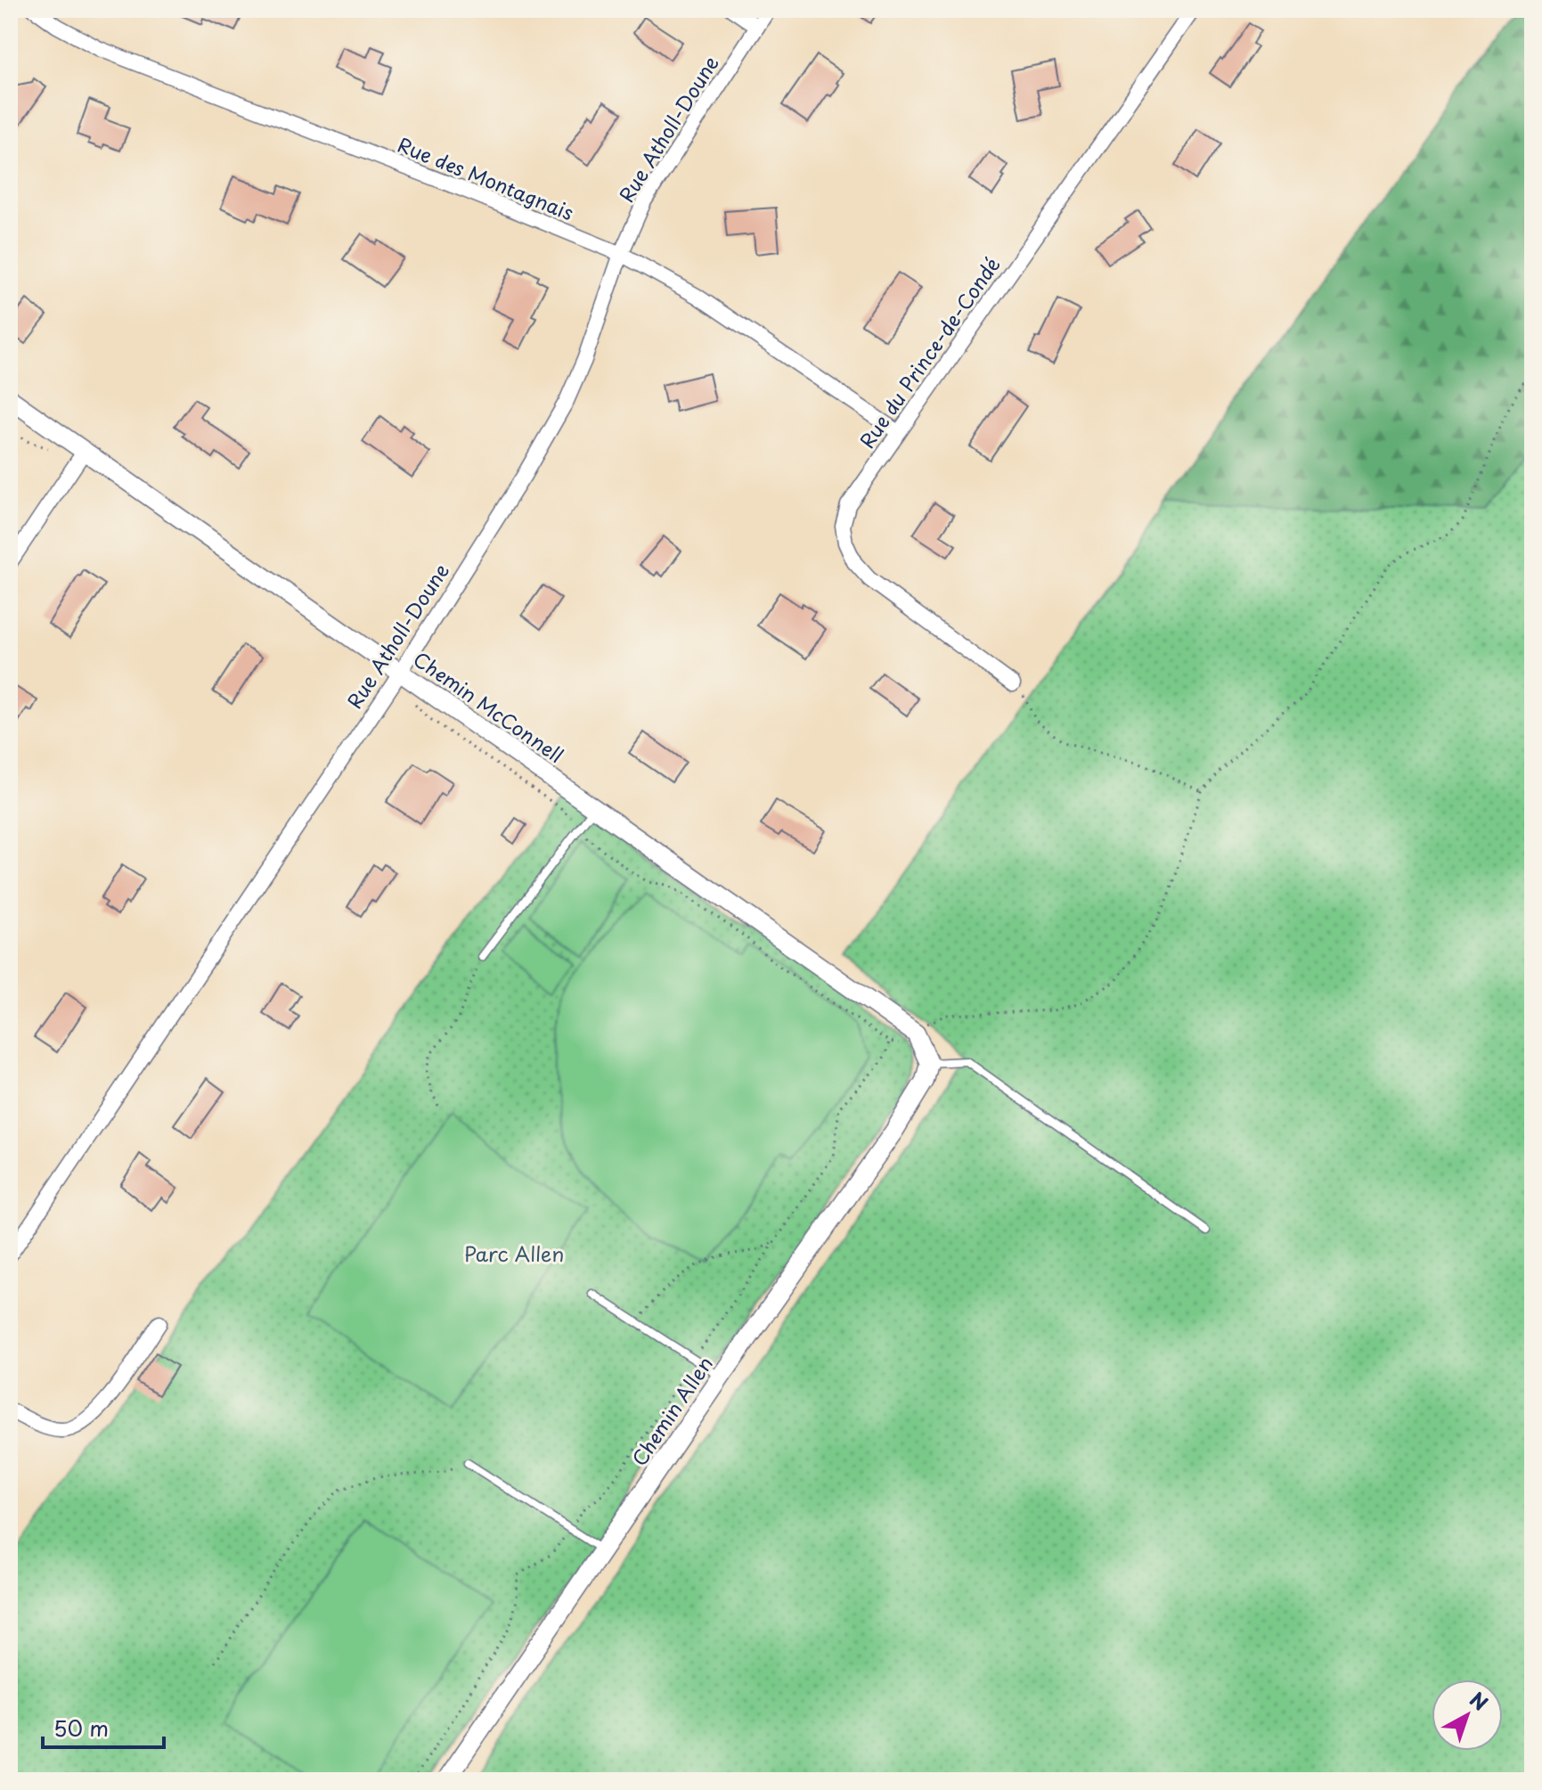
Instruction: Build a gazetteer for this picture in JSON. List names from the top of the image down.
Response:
{
  "streets": {
    "street": [
      "Rue Atholl-Doune",
      "Rue des Montagnais",
      "Rue du Prince-de-Condé",
      "Chemin McConnell",
      "Chemin Allen"
    ]
  },
  "crossings": [
    ["Rue Atholl-Doune", "Rue des Montagnais"],
    ["Rue Atholl-Doune", "Chemin McConnell"],
    ["Rue des Montagnais", "Rue du Prince-de-Condé"]
  ],
  "parks": ["Parc Allen"],
  "scale_bar": "50 m",
  "north": "top right"
}
